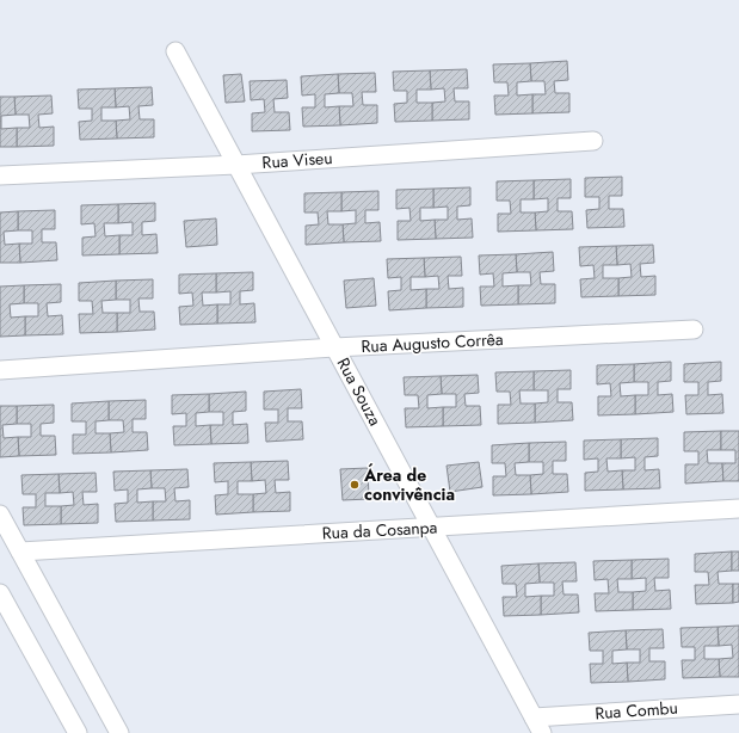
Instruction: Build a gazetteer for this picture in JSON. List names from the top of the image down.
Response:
{
  "streets": {
    "street": [
      "Rua Viseu",
      "Rua Augusto Corrêa",
      "Rua Souza",
      "Rua da Cosanpa",
      "Rua Combu"
    ]
  },
  "crossings": [
    ["Rua Viseu", "Rua Souza"],
    ["Rua Augusto Corrêa", "Rua Souza"],
    ["Rua Souza", "Rua da Cosanpa"],
    ["Rua Souza", "Rua Combu"]
  ],
  "places": ["Área de convivência"]
}
